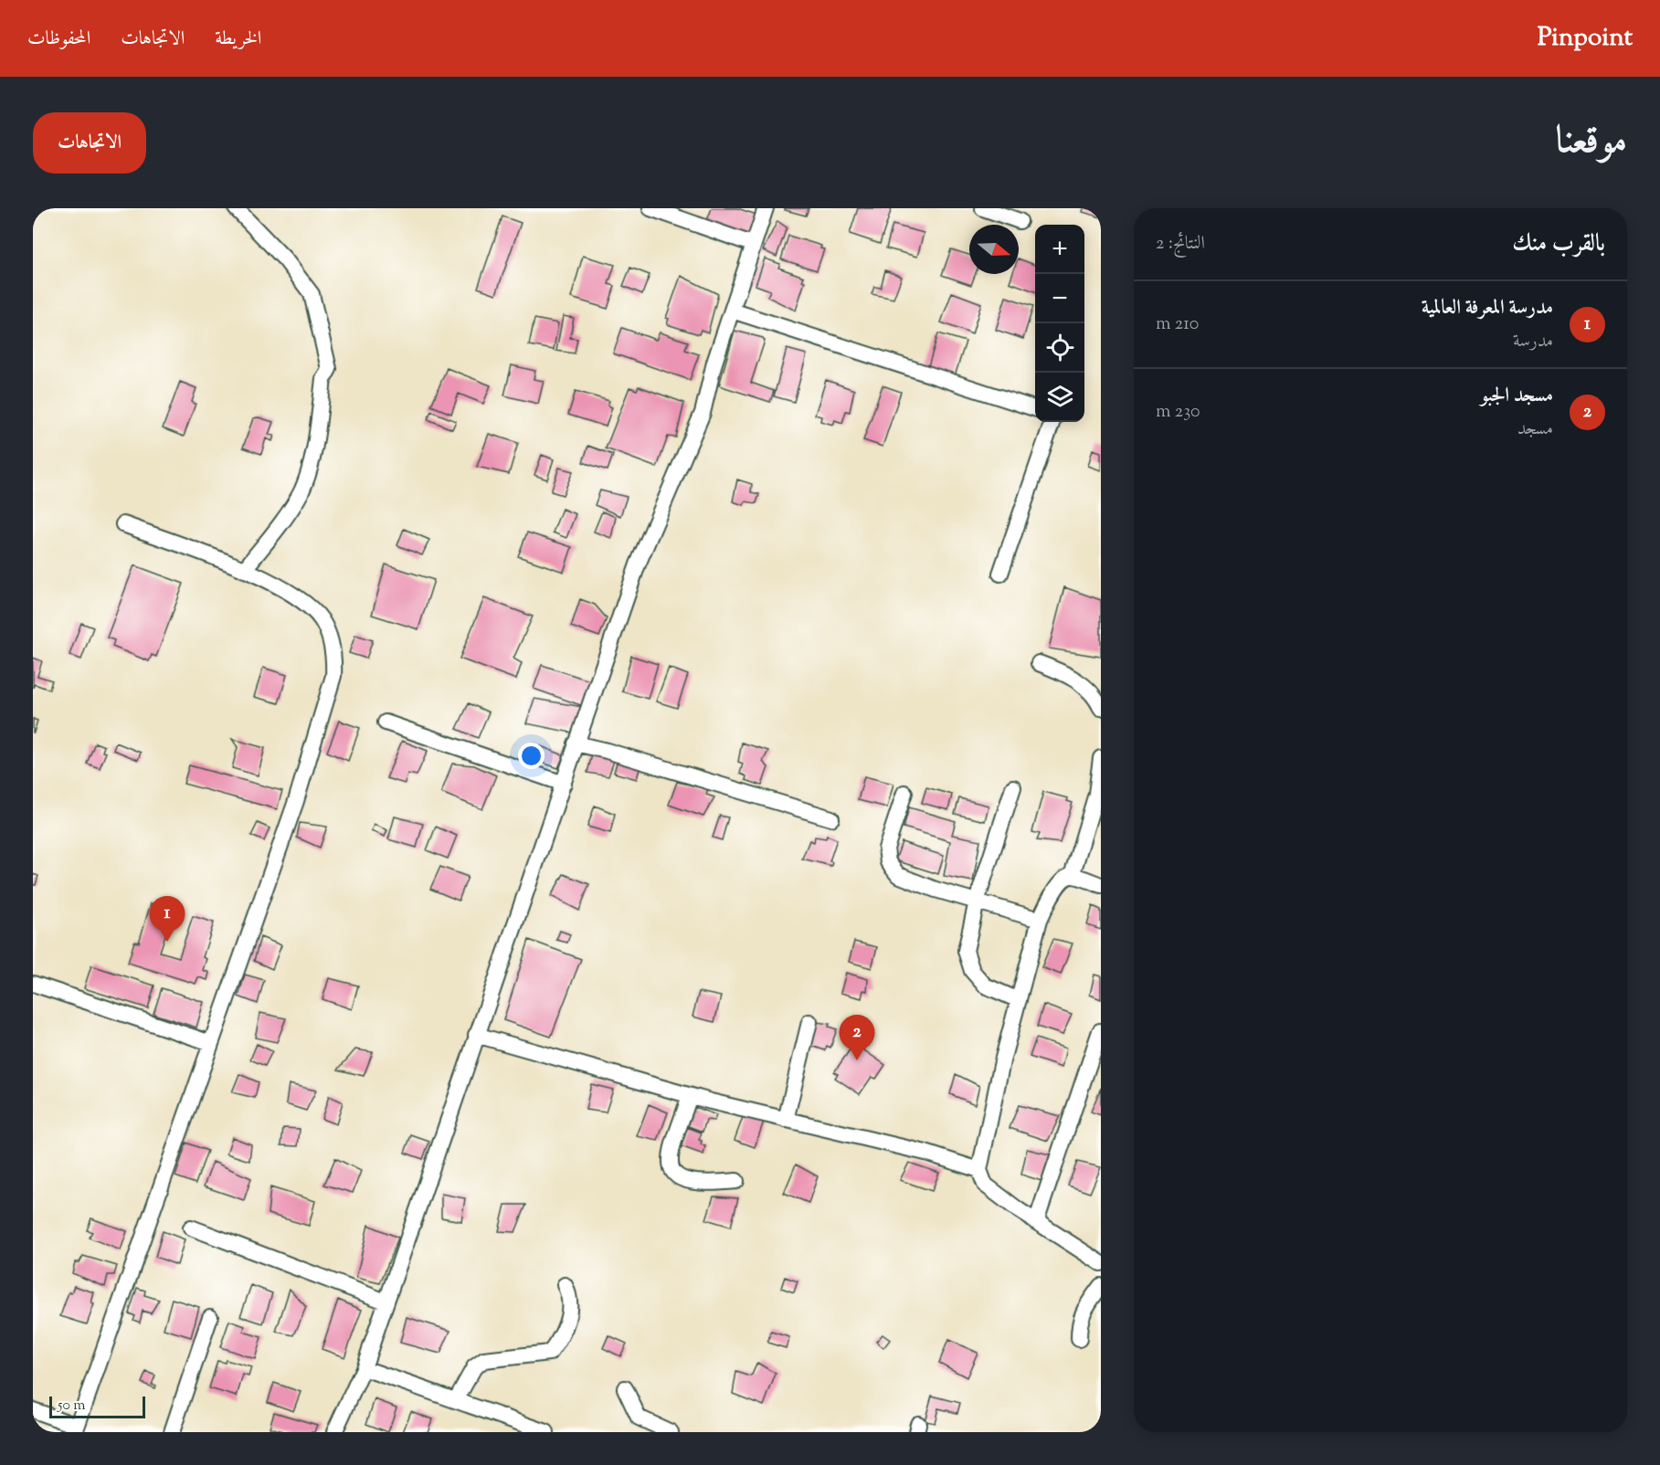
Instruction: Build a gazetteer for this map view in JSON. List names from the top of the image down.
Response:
{
  "scale_bar": "50 m",
  "north": "right",
  "page": {
    "header": "Pinpoint",
    "nav": ["الخريطة", "الاتجاهات", "المحفوظات"],
    "title": "موقعنا",
    "buttons": "الاتجاهات",
    "heading": ["بالقرب منك", "النتائج: 2"],
    "map_buttons": ["+", "−"],
    "list": [
      {
        "mark": "1",
        "name": "مدرسة المعرفة العالمية",
        "note": "مدرسة",
        "value": "210 m"
      },
      {
        "mark": "2",
        "name": "مسجد الجبو",
        "note": "مسجد",
        "value": "230 m"
      }
    ],
    "pins": ["1", "2"],
    "scale": "50 m"
  }
}
